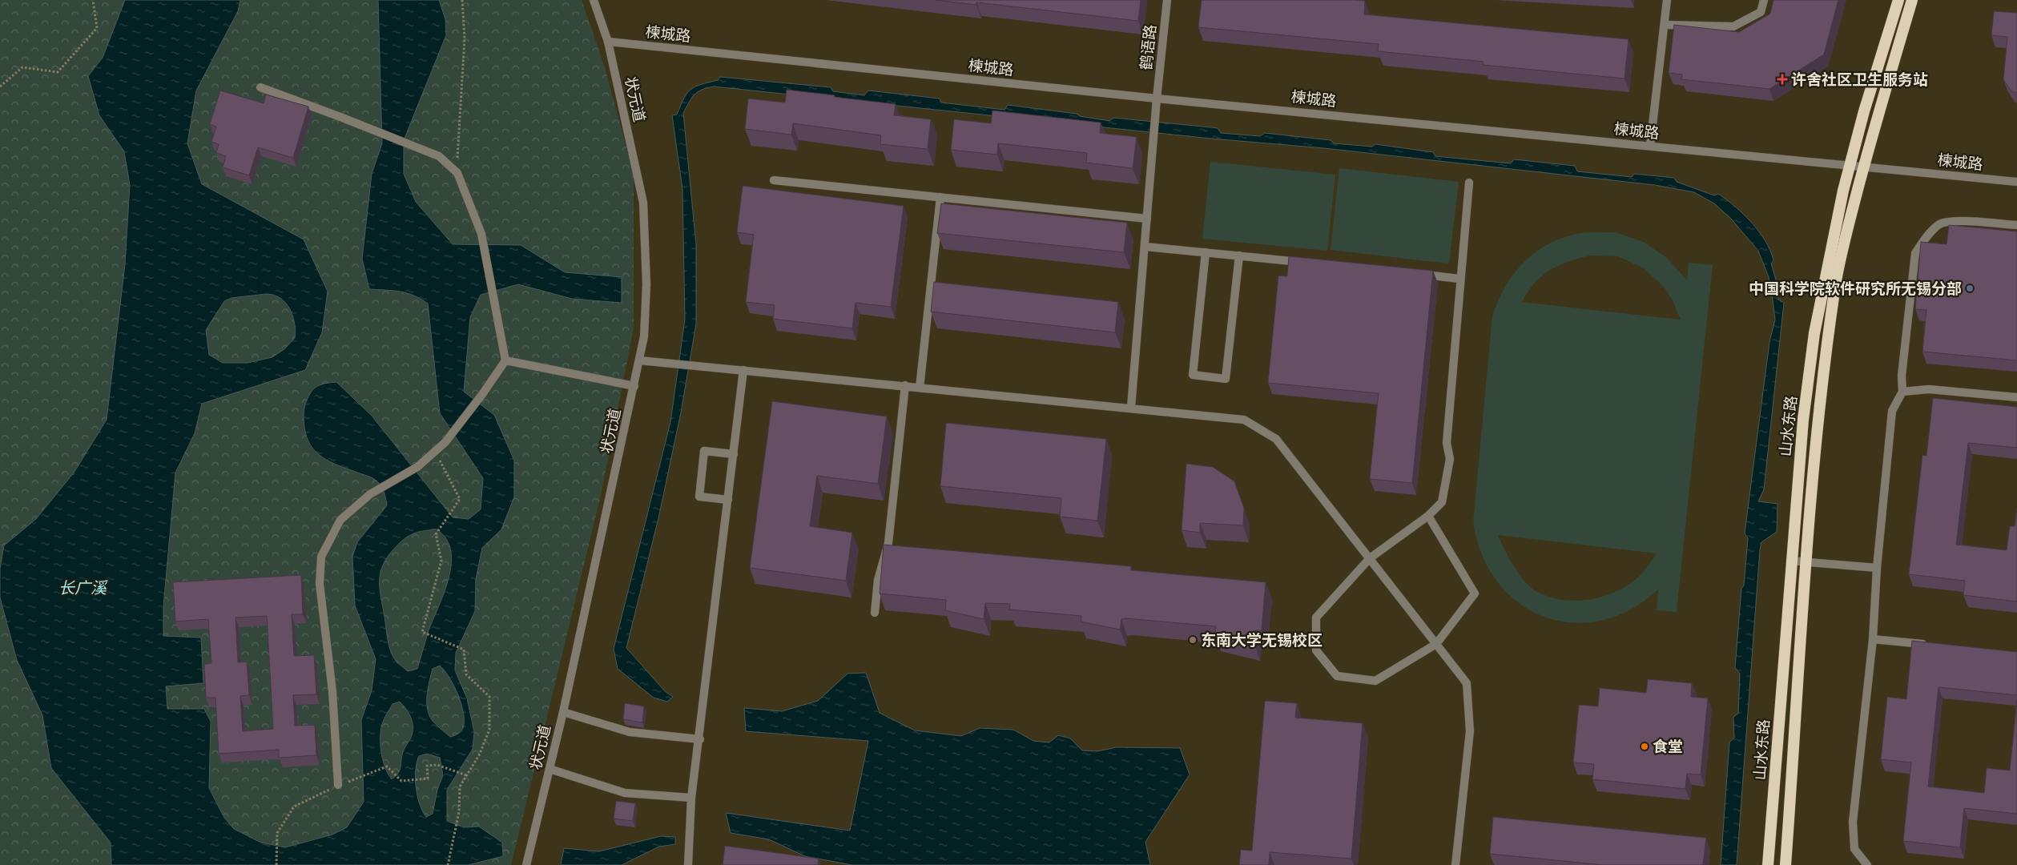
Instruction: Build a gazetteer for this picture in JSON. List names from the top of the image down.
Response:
{
  "streets": {
    "highway": ["山水东路"],
    "street": ["楝城路", "鹤语路", "状元道"]
  },
  "crossings": [
    ["楝城路", "鹤语路"],
    ["楝城路", "状元道"],
    ["楝城路", "山水东路"]
  ],
  "water": ["长广溪"],
  "places": {
    "health": ["许舍社区卫生服务站"],
    "other": ["中国科学院软件研究所无锡分部", "东南大学无锡校区", "食堂"]
  }
}
